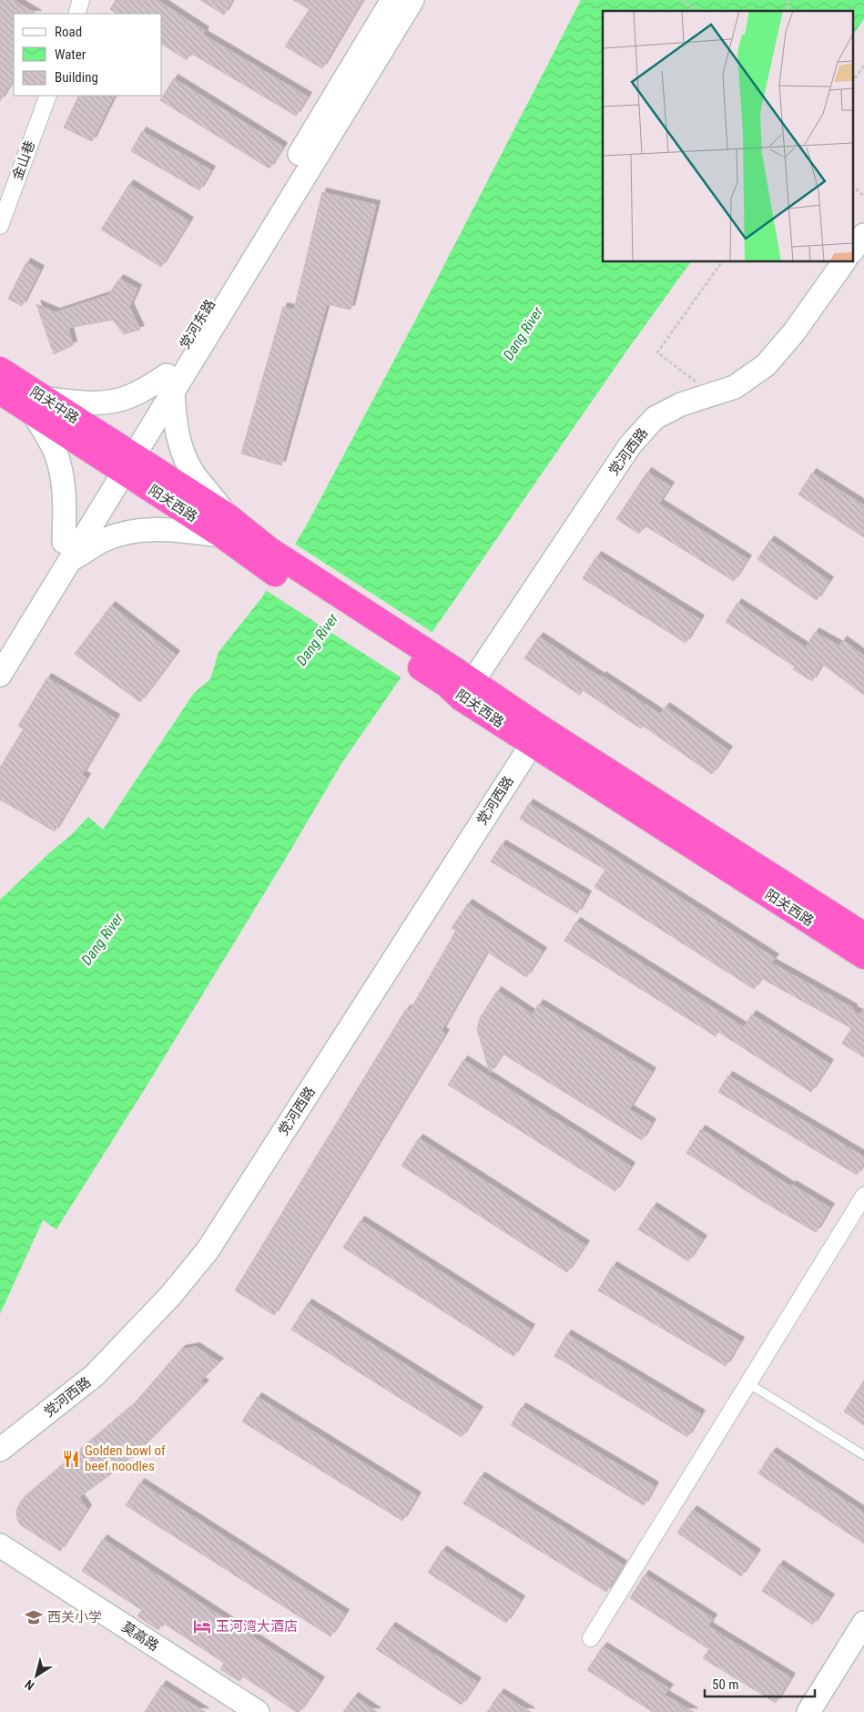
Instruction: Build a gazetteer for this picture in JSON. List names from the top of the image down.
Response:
{
  "streets": {
    "highway": ["阳关中路", "阳关西路"],
    "street": [
      "金山巷",
      "党河东路",
      "党河西路",
      "莫高路"
    ]
  },
  "crossings": [
    ["党河东路", "阳关中路"],
    ["党河东路", "阳关西路"],
    ["阳关中路", "阳关西路"],
    ["党河西路", "阳关西路"]
  ],
  "water": ["Dang River"],
  "places": {
    "restaurant": ["Golden bowl of beef noodles"],
    "school or university": ["西关小学"],
    "hotel": ["玉河湾大酒店"]
  },
  "legend": ["Road", "Water", "Building"],
  "scale_bar": "50 m",
  "north": "bottom left"
}
